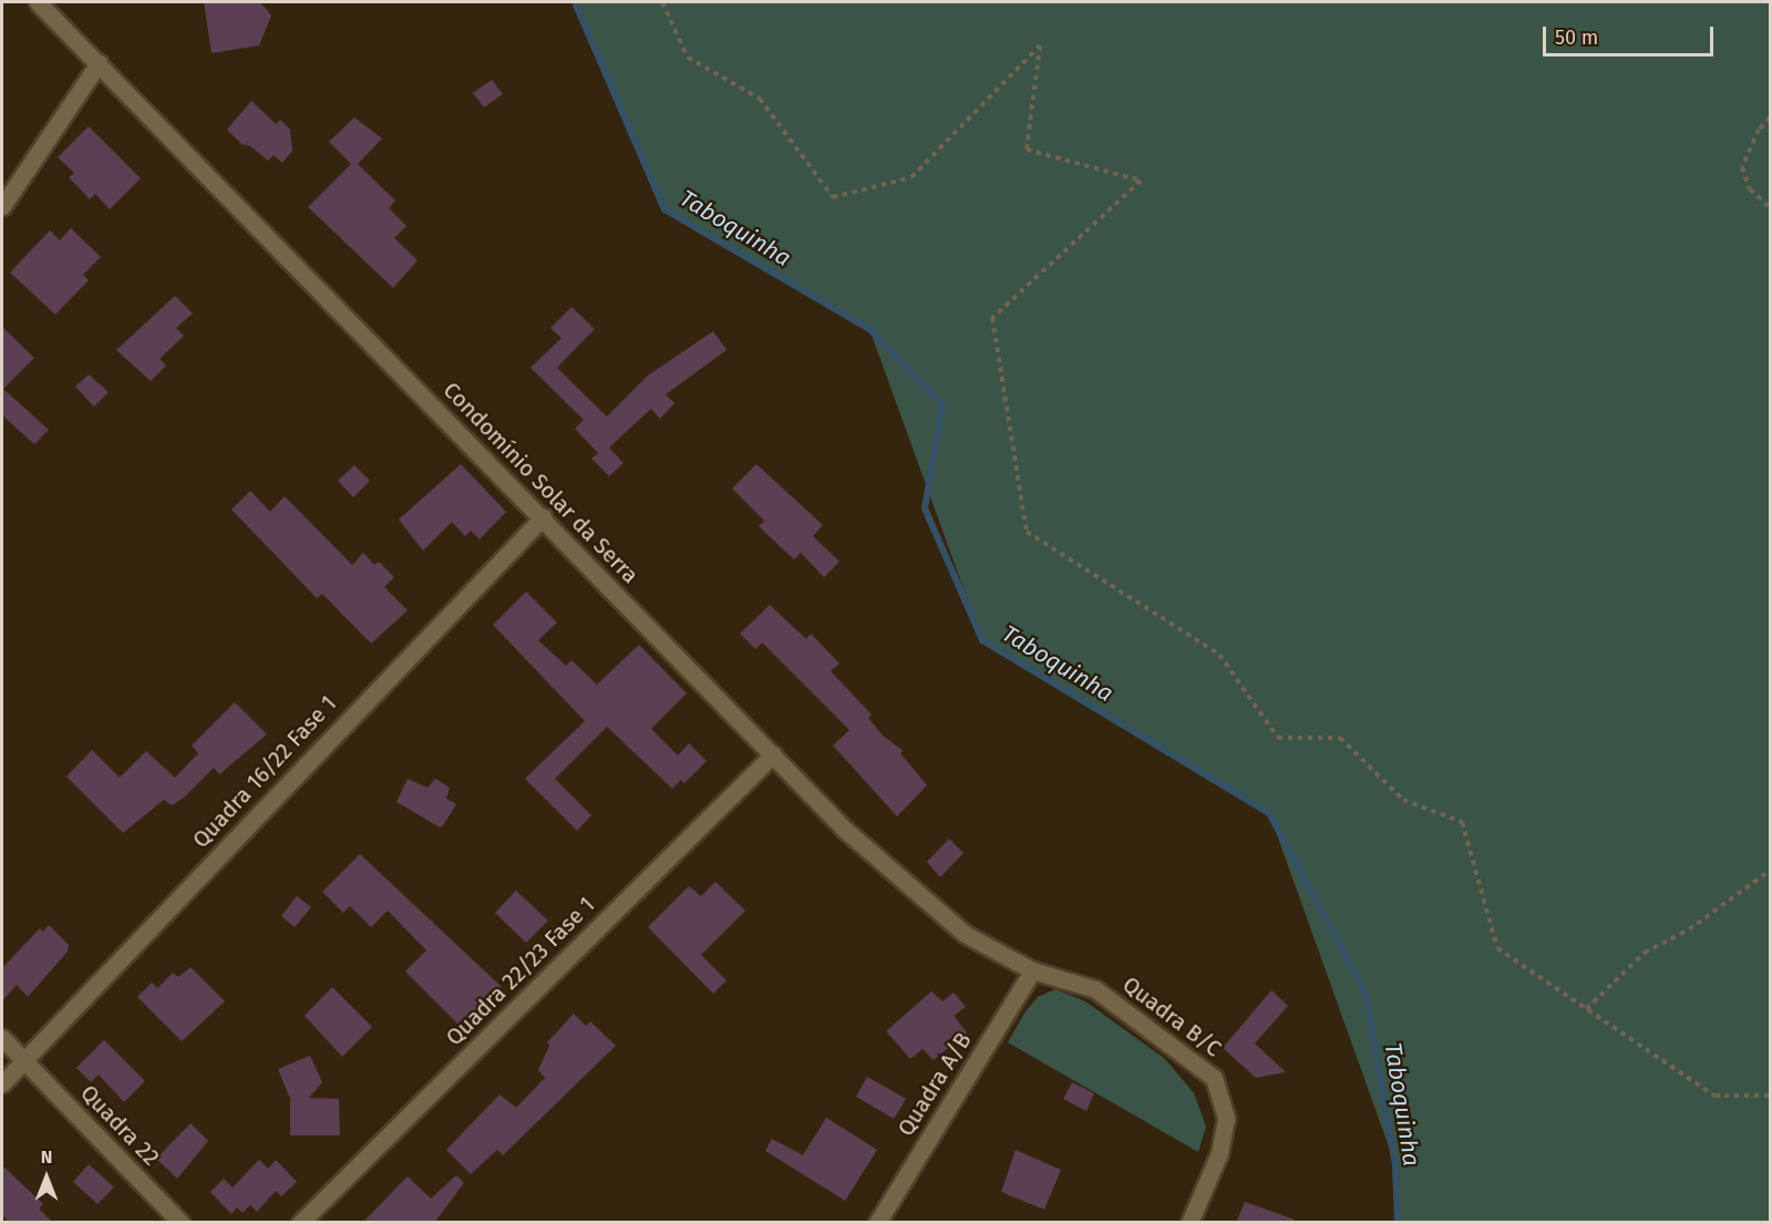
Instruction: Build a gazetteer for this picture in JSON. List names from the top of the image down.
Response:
{
  "streets": {
    "street": [
      "Condomínio Solar da Serra",
      "Quadra 16/22 Fase 1",
      "Quadra 22/23 Fase 1",
      "Quadra B/C",
      "Quadra A/B",
      "Quadra 22"
    ]
  },
  "crossings": [
    ["Condomínio Solar da Serra", "Quadra 16/22 Fase 1"],
    ["Condomínio Solar da Serra", "Quadra 22/23 Fase 1"],
    ["Condomínio Solar da Serra", "Quadra B/C"],
    ["Condomínio Solar da Serra", "Quadra A/B"],
    ["Quadra 16/22 Fase 1", "Quadra 22"],
    ["Quadra B/C", "Quadra A/B"]
  ],
  "water": ["Taboquinha"],
  "scale_bar": "50 m",
  "north": "top"
}
